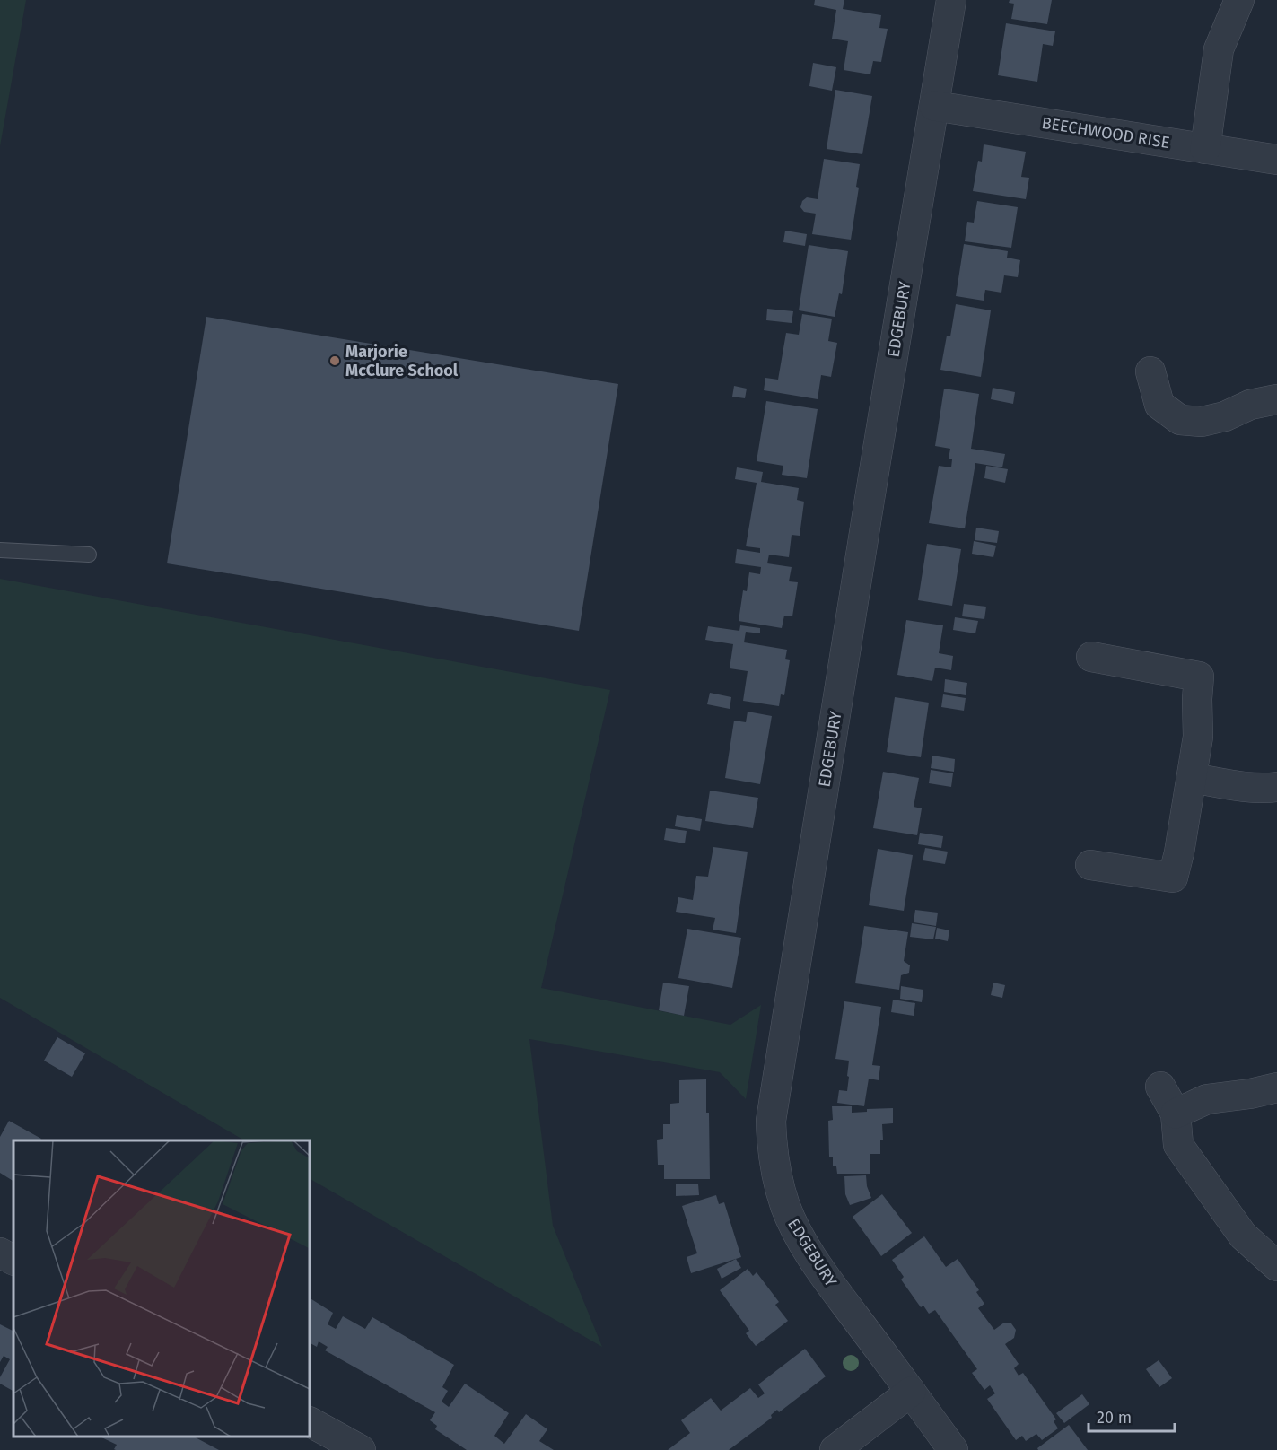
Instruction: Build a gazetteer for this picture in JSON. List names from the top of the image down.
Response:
{
  "streets": {
    "street": ["BEECHWOOD RISE", "EDGEBURY"]
  },
  "crossings": [
    ["BEECHWOOD RISE", "EDGEBURY"]
  ],
  "places": ["Marjorie McClure School"],
  "scale_bar": "20 m"
}
